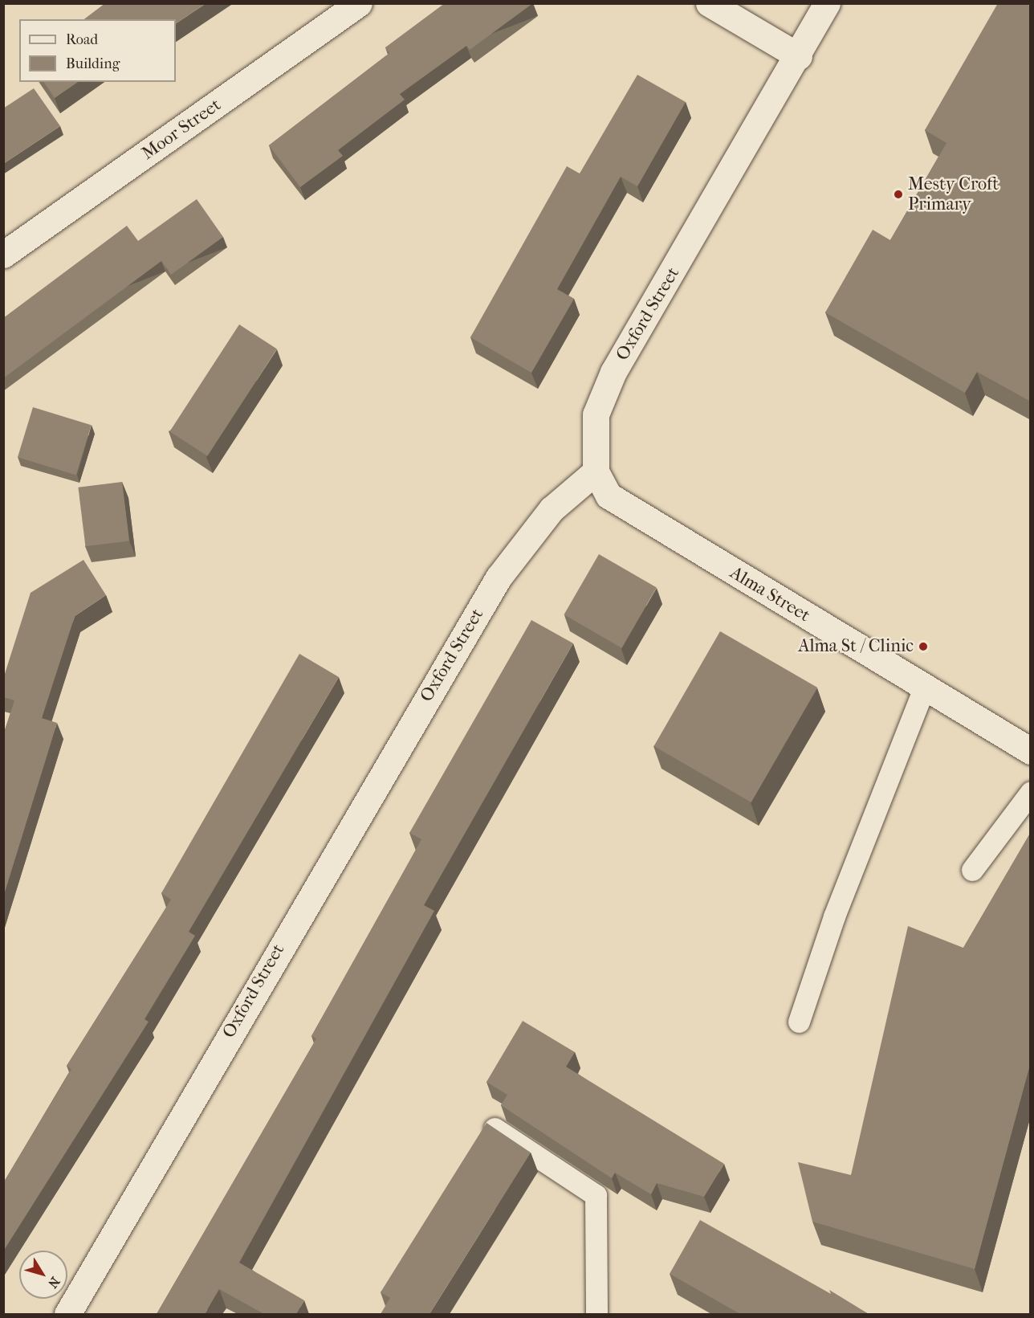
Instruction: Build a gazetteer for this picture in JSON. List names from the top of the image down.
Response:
{
  "streets": {
    "street": ["Moor Street", "Oxford Street", "Alma Street"]
  },
  "crossings": [
    ["Oxford Street", "Alma Street"]
  ],
  "places": ["Mesty Croft Primary", "Alma St / Clinic"],
  "legend": ["Road", "Building"],
  "north": "bottom right"
}
